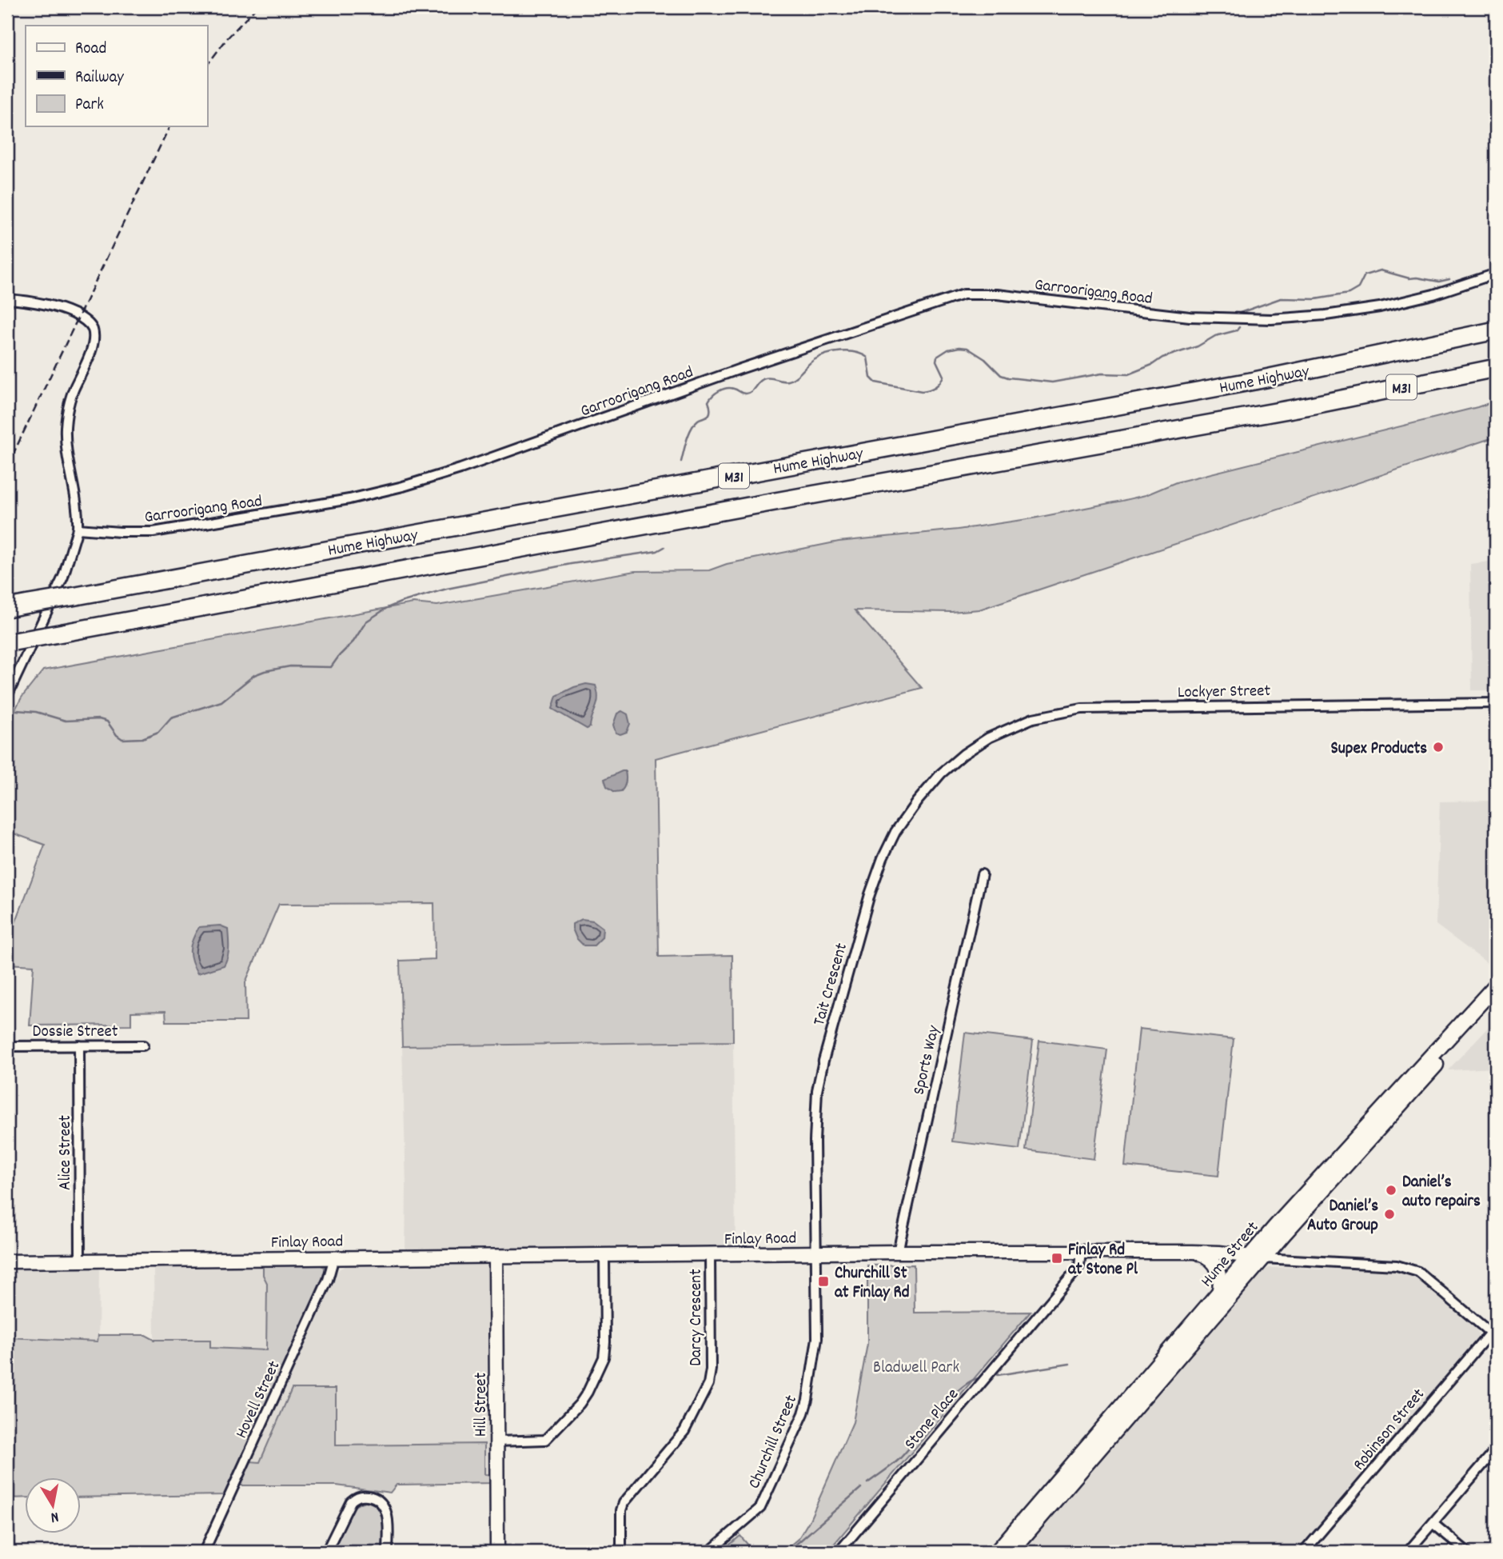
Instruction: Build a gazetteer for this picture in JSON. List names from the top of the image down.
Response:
{
  "streets": {
    "highway": ["Hume Highway", "M31"],
    "main road": ["Hume Street"],
    "street": [
      "Garroorigang Road",
      "Lockyer Street",
      "Tait Crescent",
      "Dossie Street",
      "Sports Way",
      "Alice Street",
      "Finlay Road",
      "Darcy Crescent",
      "Hovell Street",
      "Hill Street",
      "Stone Place",
      "Robinson Street",
      "Churchill Street"
    ]
  },
  "crossings": [
    ["Lockyer Street", "Tait Crescent"],
    ["Tait Crescent", "Finlay Road"],
    ["Tait Crescent", "Churchill Street"],
    ["Dossie Street", "Alice Street"],
    ["Sports Way", "Finlay Road"],
    ["Alice Street", "Finlay Road"],
    ["Finlay Road", "Hume Street"],
    ["Finlay Road", "Darcy Crescent"],
    ["Finlay Road", "Hovell Street"],
    ["Finlay Road", "Hill Street"],
    ["Finlay Road", "Stone Place"],
    ["Finlay Road", "Robinson Street"],
    ["Finlay Road", "Churchill Street"]
  ],
  "parks": ["Bladwell Park"],
  "places": {
    "other": ["Supex Products", "Daniel’s auto repairs", "Daniel’s Auto Group"],
    "transit": ["Finlay Rd at Stone Pl", "Churchill St at Finlay Rd"]
  },
  "legend": ["Road", "Railway", "Park"],
  "north": "bottom"
}
